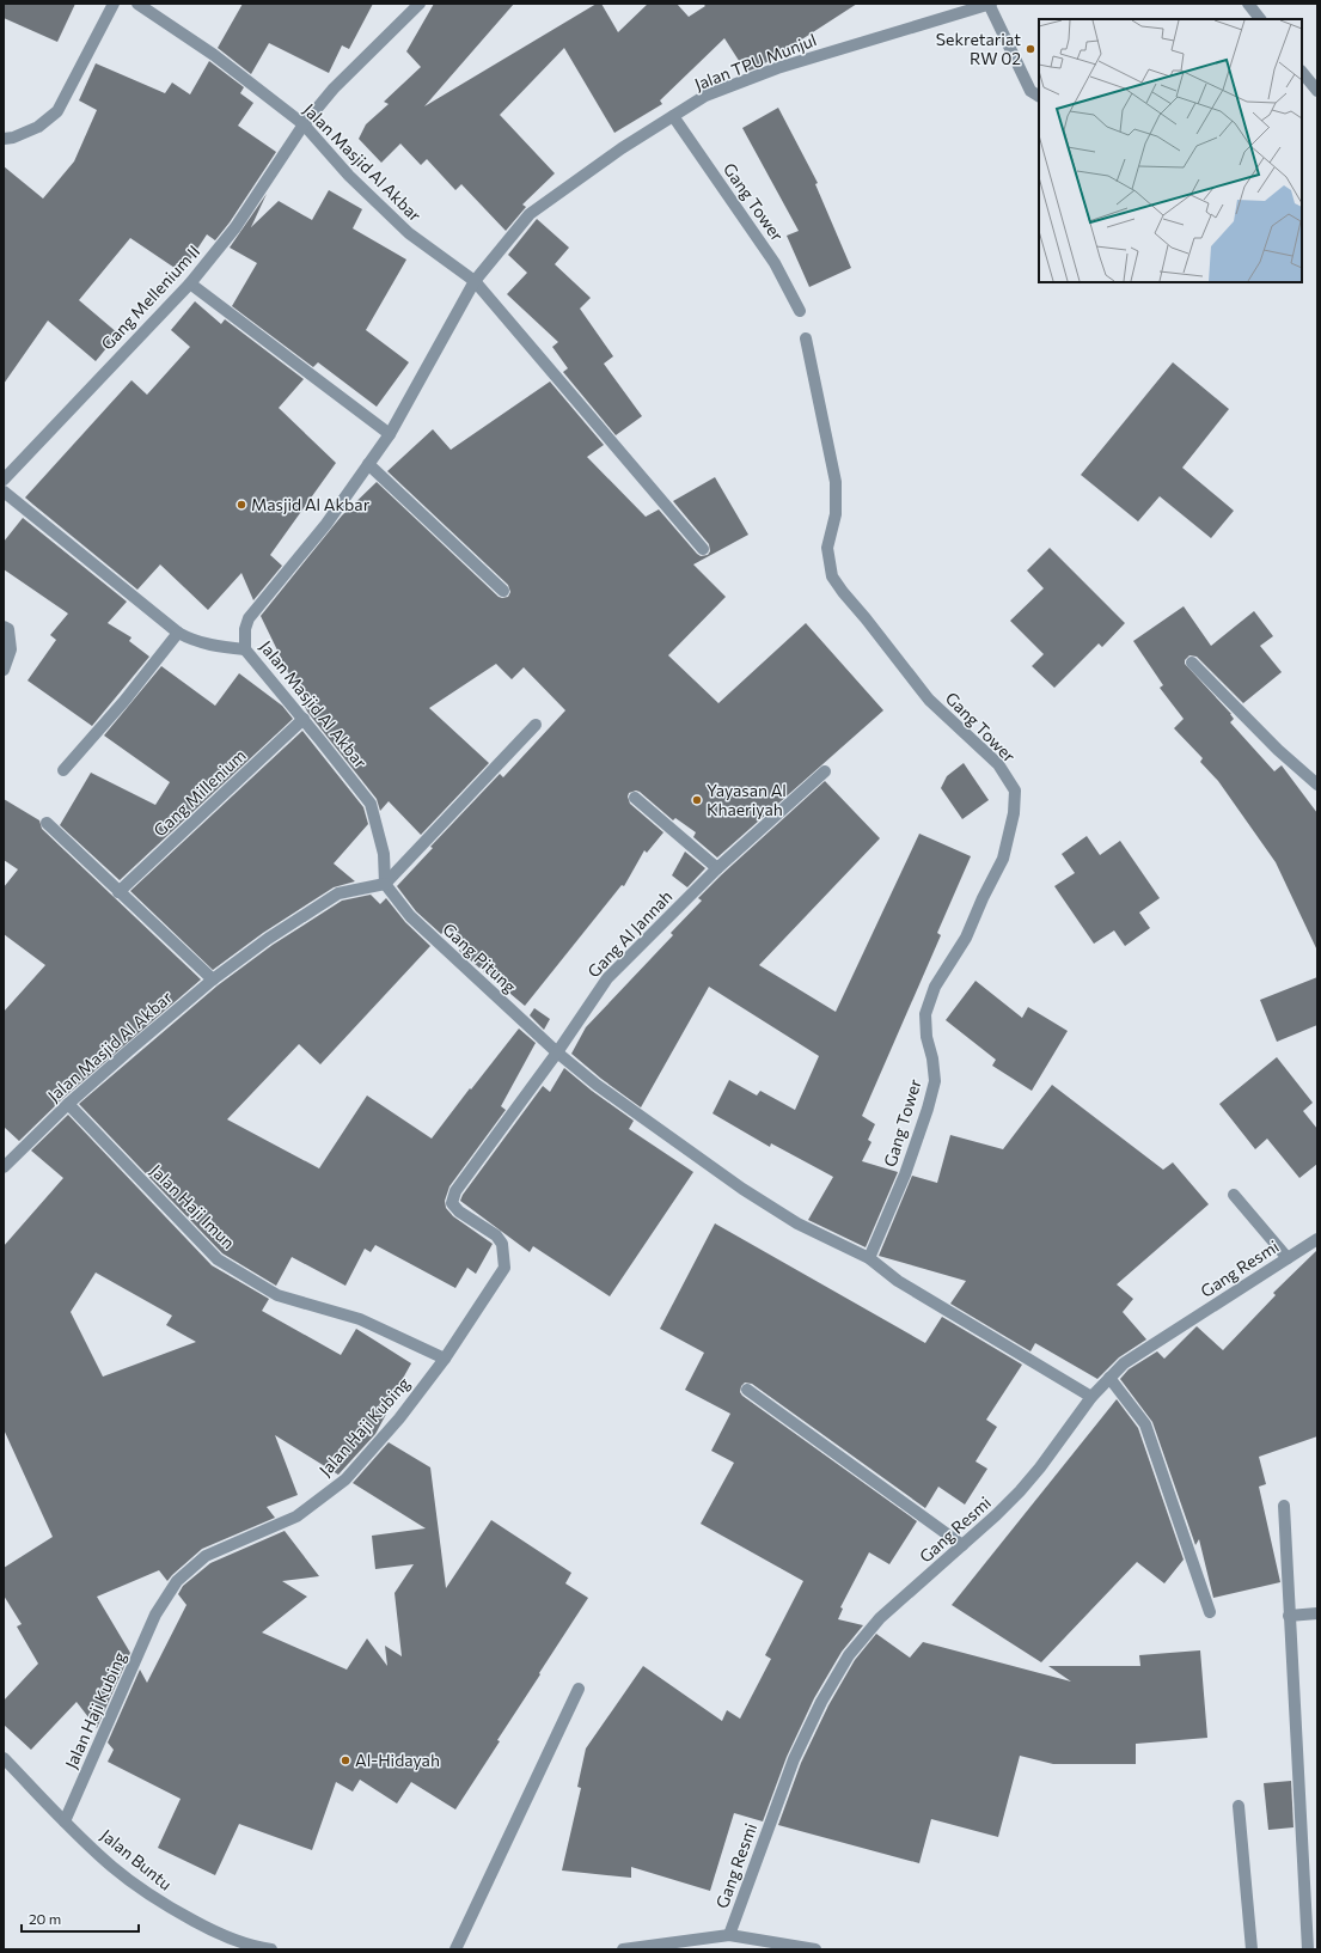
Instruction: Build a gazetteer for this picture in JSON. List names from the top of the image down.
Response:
{
  "streets": {
    "street": [
      "Jalan TPU Munjul",
      "Jalan Masjid Al Akbar",
      "Gang Tower",
      "Gang Mellenium II",
      "Gang Millenium",
      "Gang Al Jannah",
      "Gang Pitung",
      "Jalan Haji Imun",
      "Gang Resmi",
      "Jalan Haji Kubing",
      "Jalan Buntu"
    ]
  },
  "crossings": [
    ["Jalan TPU Munjul", "Jalan Masjid Al Akbar"],
    ["Jalan TPU Munjul", "Gang Tower"],
    ["Jalan Masjid Al Akbar", "Gang Mellenium II"],
    ["Jalan Masjid Al Akbar", "Gang Millenium"],
    ["Jalan Masjid Al Akbar", "Gang Pitung"],
    ["Jalan Masjid Al Akbar", "Jalan Haji Imun"],
    ["Gang Tower", "Gang Pitung"],
    ["Gang Al Jannah", "Gang Pitung"],
    ["Gang Al Jannah", "Jalan Haji Kubing"],
    ["Gang Pitung", "Gang Resmi"],
    ["Gang Pitung", "Jalan Haji Kubing"],
    ["Jalan Haji Imun", "Jalan Haji Kubing"],
    ["Jalan Haji Kubing", "Jalan Buntu"]
  ],
  "places": [
    "Sekretariat RW 02",
    "Masjid Al Akbar",
    "Yayasan Al Khaeriyah",
    "Al-Hidayah"
  ],
  "scale_bar": "20 m"
}
